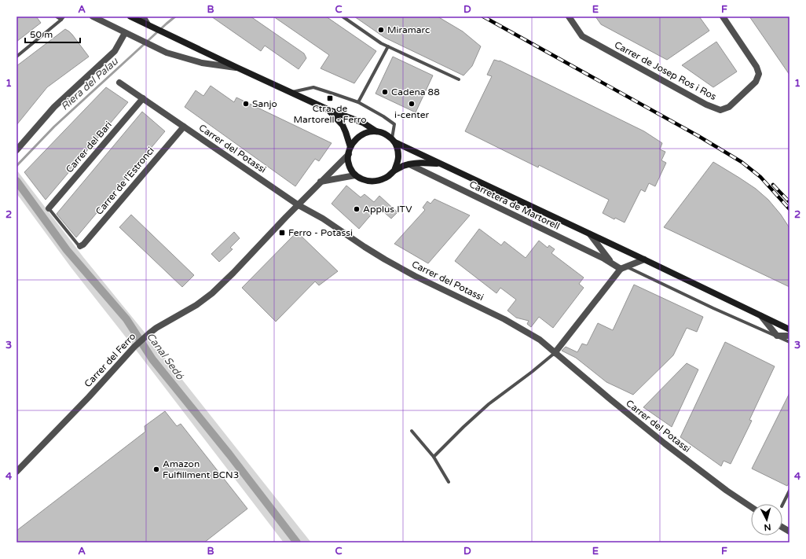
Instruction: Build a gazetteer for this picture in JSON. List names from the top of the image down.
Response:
{
  "streets": {
    "main road": ["Carretera de Martorell"],
    "street": [
      "Carrer de Josep Ros i Ros",
      "Carrer del Bari",
      "Carrer del Potassi",
      "Carrer de l'Estronci",
      "Carrer del Ferro"
    ]
  },
  "crossings": [
    ["Carrer del Bari", "Carrer del Potassi"],
    ["Carrer del Potassi", "Carrer de l'Estronci"],
    ["Carrer del Potassi", "Carrer del Ferro"],
    ["Carretera de Martorell", "Carrer del Ferro"]
  ],
  "water": ["Riera del Palau", "Canal Sedó"],
  "places": {
    "other": [
      "Miramarc",
      "Cadena 88",
      "Sanjo",
      "i-center",
      "Applus ITV",
      "Amazon Fulfillment BCN3"
    ],
    "transit": ["Ctra. de Martorell - Ferro", "Ferro - Potassi"]
  },
  "scale_bar": "50 m",
  "north": "bottom",
  "grid": {
    "columns": [
      "A",
      "B",
      "C",
      "D",
      "E",
      "F"
    ],
    "rows": [
      "1",
      "2",
      "3",
      "4"
    ]
  }
}
